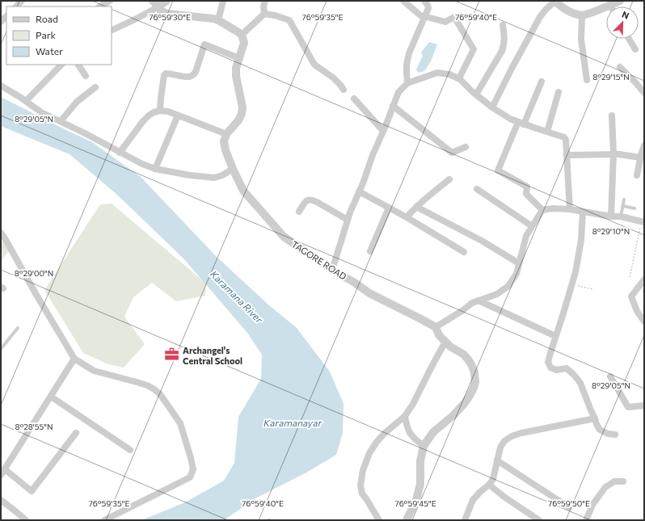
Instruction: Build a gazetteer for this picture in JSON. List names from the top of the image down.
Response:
{
  "streets": {
    "street": ["TAGORE ROAD"]
  },
  "water": ["Karamana River", "Karamanayar"],
  "places": {
    "office": ["Archangel's Central School"]
  },
  "legend": ["Road", "Park", "Water"],
  "north": "top right",
  "coordinates": [
    "76°59'30\"E",
    "76°59'35\"E",
    "76°59'40\"E",
    "8°29'15\"N",
    "8°29'05\"N",
    "8°29'10\"N",
    "8°29'00\"N",
    "8°28'55\"N",
    "76°59'45\"E",
    "76°59'50\"E"
  ]
}
